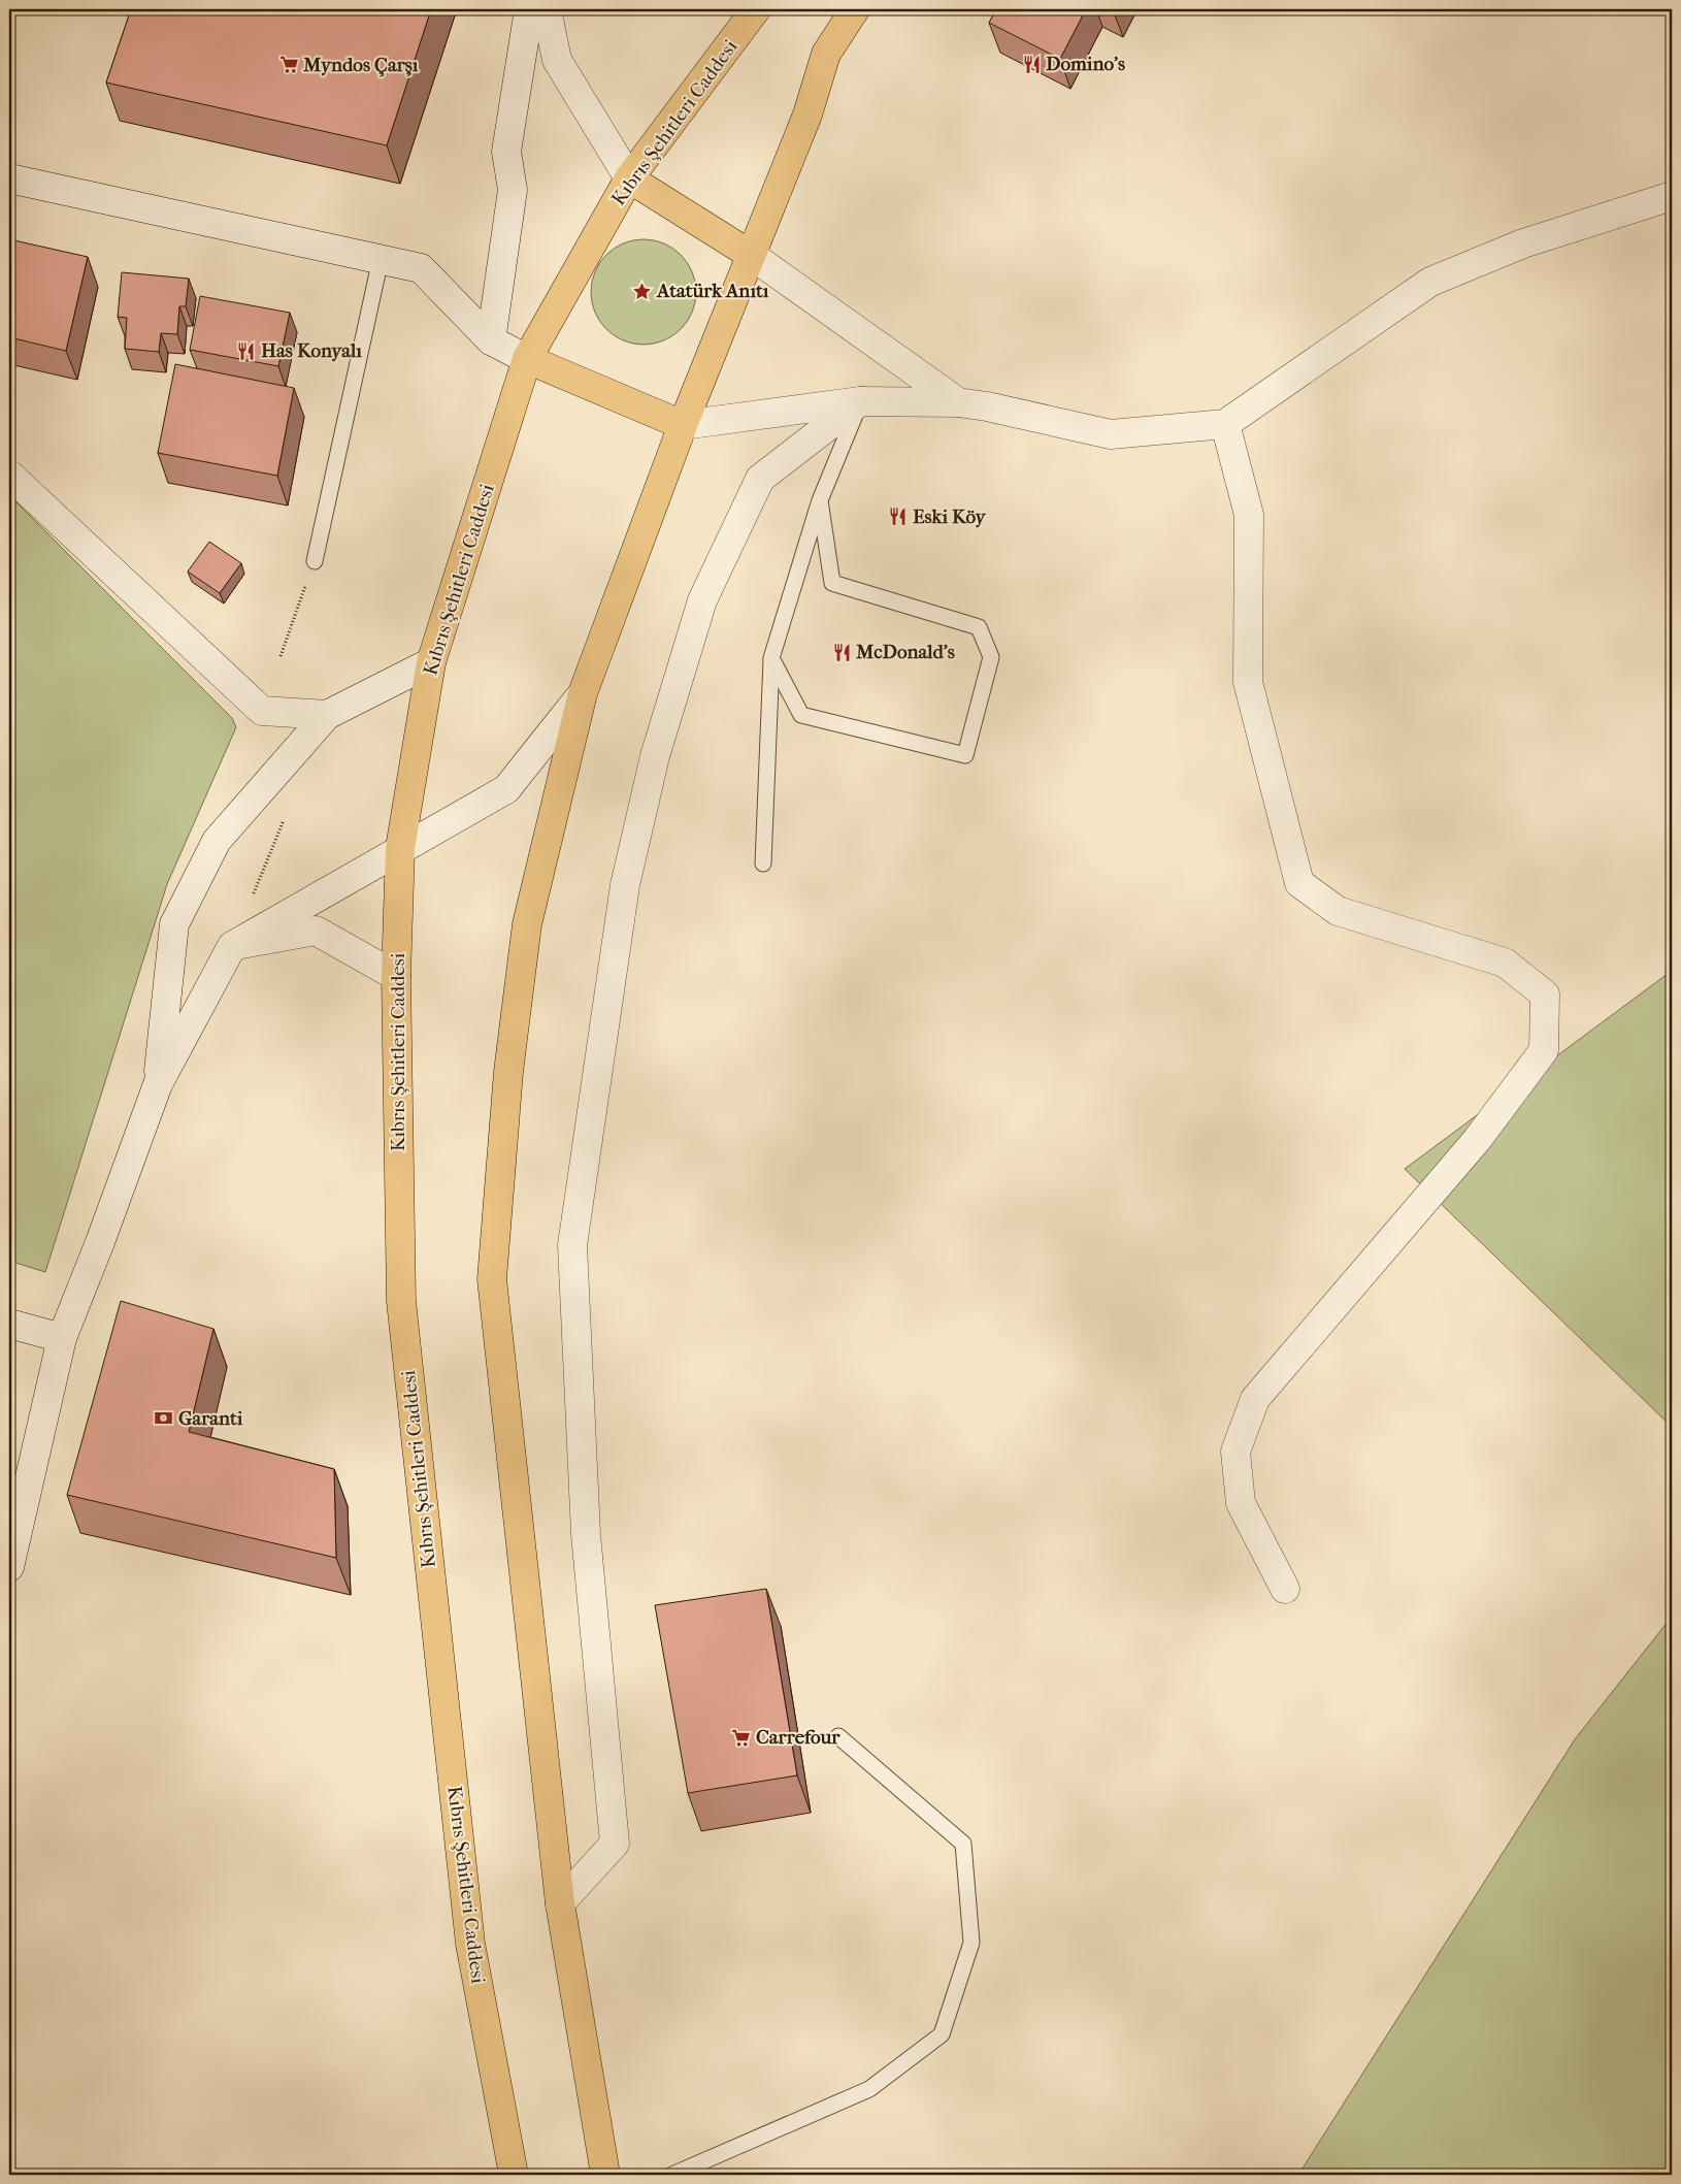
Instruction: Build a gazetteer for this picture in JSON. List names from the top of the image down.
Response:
{
  "streets": {
    "highway": ["Kıbrıs Şehitleri Caddesi"]
  },
  "places": {
    "restaurant": [
      "Domino's",
      "Has Konyalı",
      "Eski Köy",
      "McDonald's"
    ],
    "supermarket": ["Myndos Çarşı", "Carrefour"],
    "place": ["Atatürk Anıtı"],
    "bank": ["Garanti"]
  }
}
